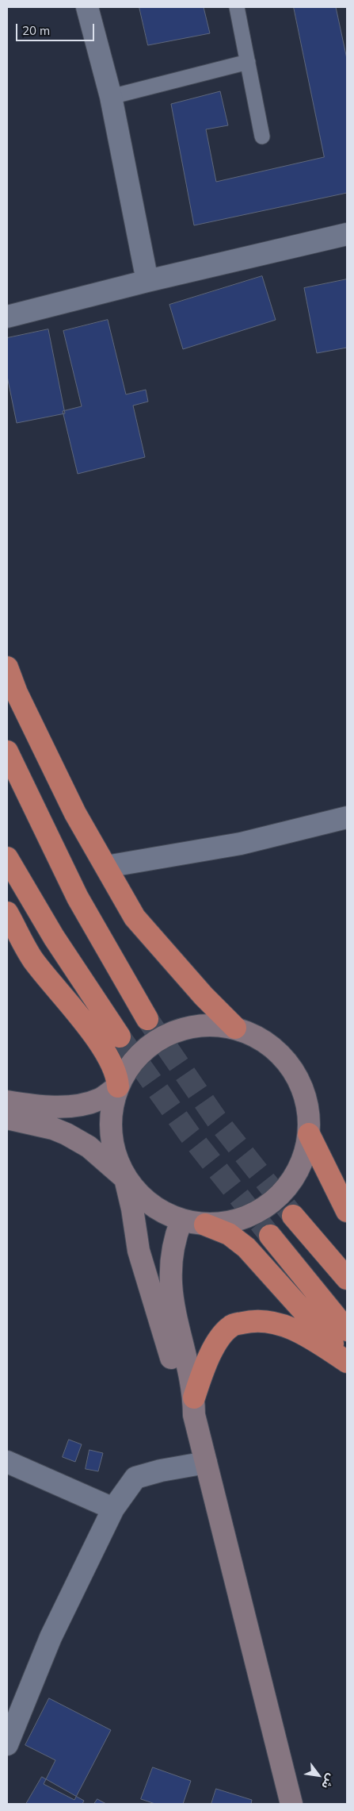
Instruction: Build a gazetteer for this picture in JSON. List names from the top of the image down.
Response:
{
  "scale_bar": "20 m",
  "north": "bottom right"
}
